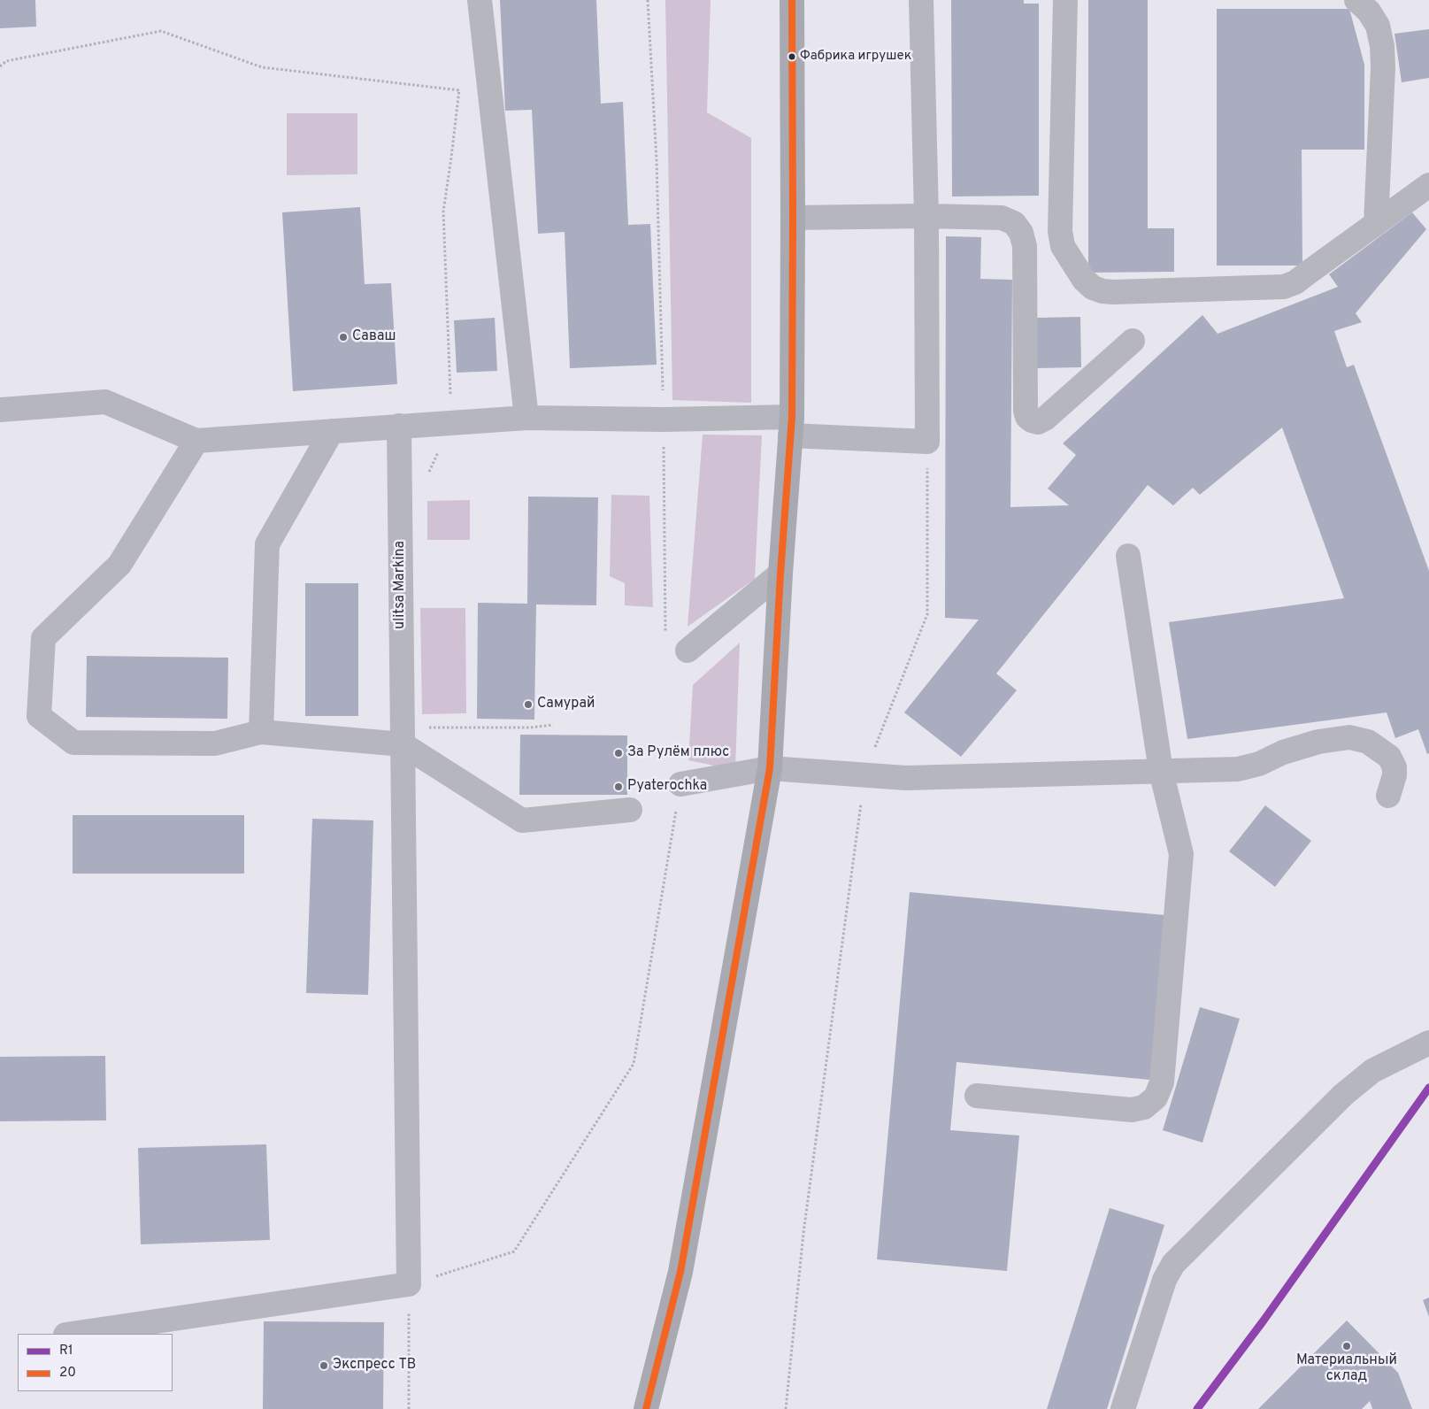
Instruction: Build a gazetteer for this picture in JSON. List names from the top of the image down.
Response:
{
  "streets": {
    "street": ["ulitsa Markina"]
  },
  "places": [
    "Фабрика игрушек",
    "Саваш",
    "Самурай",
    "За Рулём плюс",
    "Pyaterochka",
    "Материальный склад",
    "Экспресс ТВ"
  ],
  "lines": ["transit line 20", "transit line R1"],
  "legend": ["R1", "20"]
}
